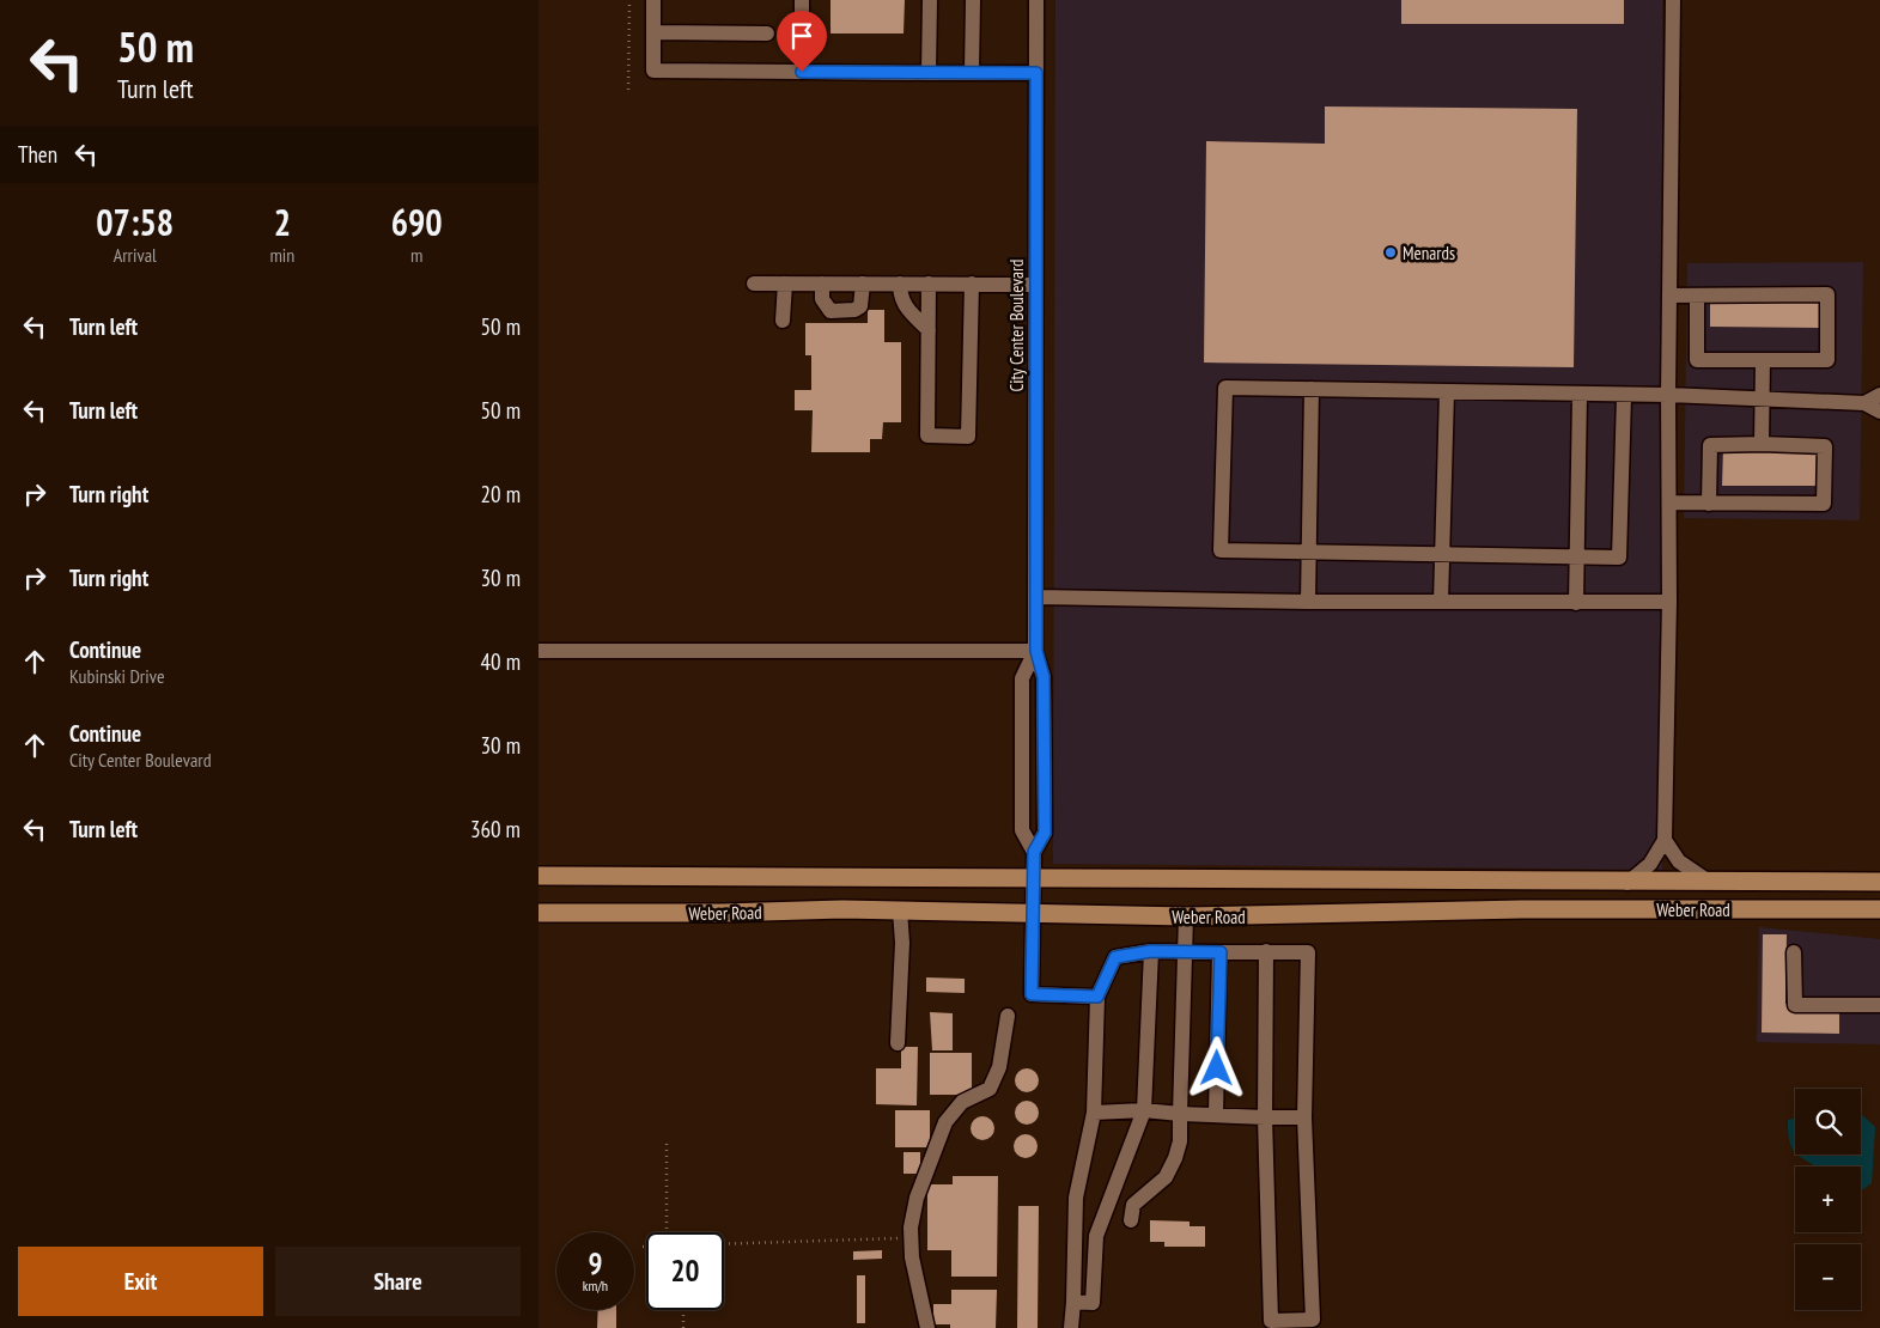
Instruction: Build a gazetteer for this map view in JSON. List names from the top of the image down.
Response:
{
  "streets": {
    "main road": ["Weber Road"],
    "street": ["City Center Boulevard"]
  },
  "places": ["Menards"],
  "page": {
    "turn": ["50 m", "Turn left"],
    "then": "Then",
    "eta": [
      "07:58",
      "Arrival",
      "2",
      "min",
      "690",
      "m"
    ],
    "list": [
      {
        "name": "Turn left",
        "value": "50 m"
      },
      {
        "name": "Turn left",
        "value": "50 m"
      },
      {
        "name": "Turn right",
        "value": "20 m"
      },
      {
        "name": "Turn right",
        "value": "30 m"
      },
      {
        "name": "Continue",
        "note": "Kubinski Drive",
        "value": "40 m"
      },
      {
        "name": "Continue",
        "note": "City Center Boulevard",
        "value": "30 m"
      },
      {
        "name": "Turn left",
        "value": "360 m"
      }
    ],
    "map_buttons": ["+", "−"],
    "speed": "9 km/h",
    "limit": "20",
    "buttons": ["Exit", "Share"]
  }
}
